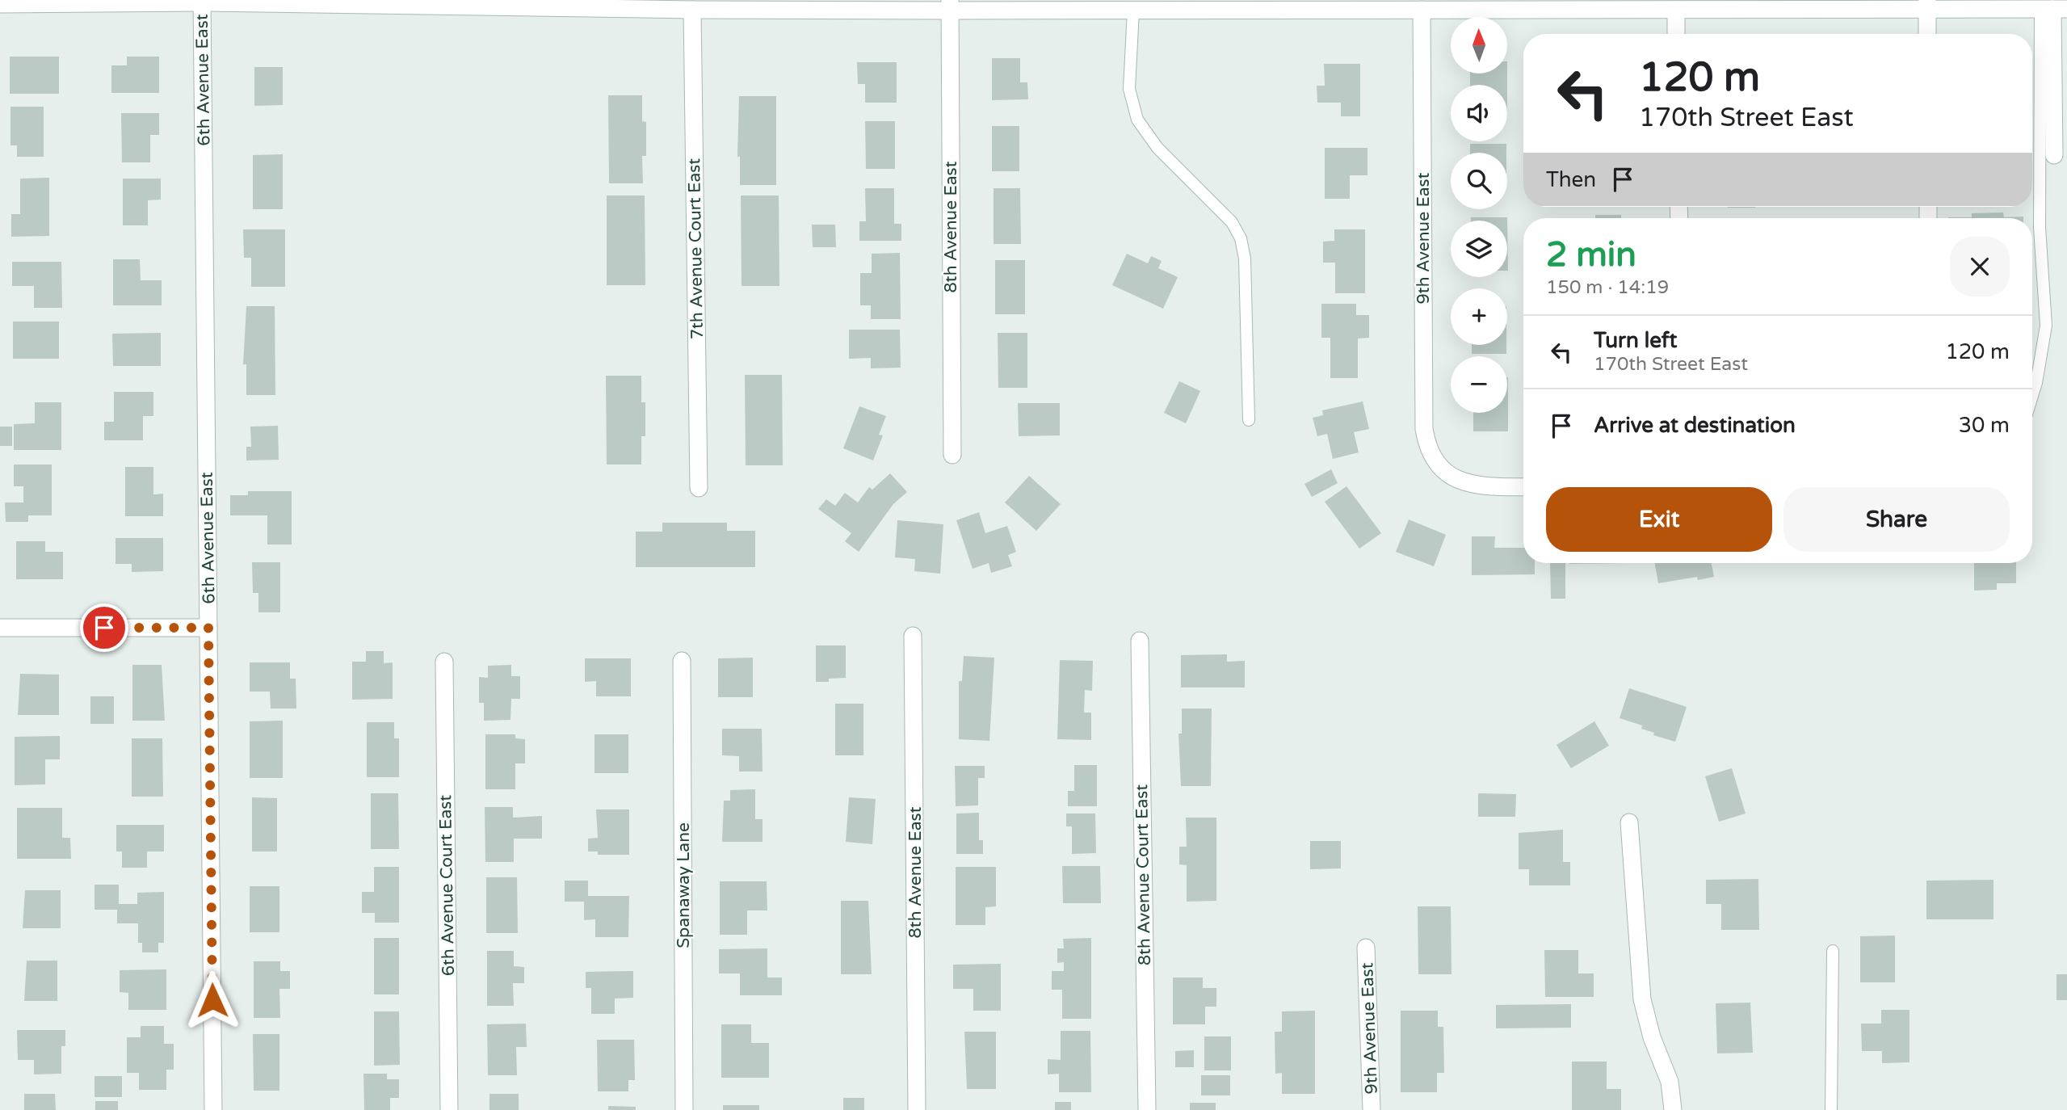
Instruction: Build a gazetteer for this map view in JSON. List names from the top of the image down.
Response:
{
  "streets": {
    "street": [
      "6th Avenue East",
      "8th Avenue East",
      "9th Avenue East",
      "7th Avenue Court East",
      "8th Avenue Court East",
      "6th Avenue Court East",
      "Spanaway Lane"
    ]
  },
  "north": "top",
  "page": {
    "map_buttons": ["+", "−"],
    "turn": ["120 m", "170th Street East"],
    "then": "Then",
    "heading": ["2 min", "150 m · 14:19"],
    "list": [
      {
        "name": "Turn left",
        "note": "170th Street East",
        "value": "120 m"
      },
      {
        "name": "Arrive at destination",
        "value": "30 m"
      }
    ],
    "buttons": ["Exit", "Share"]
  }
}
